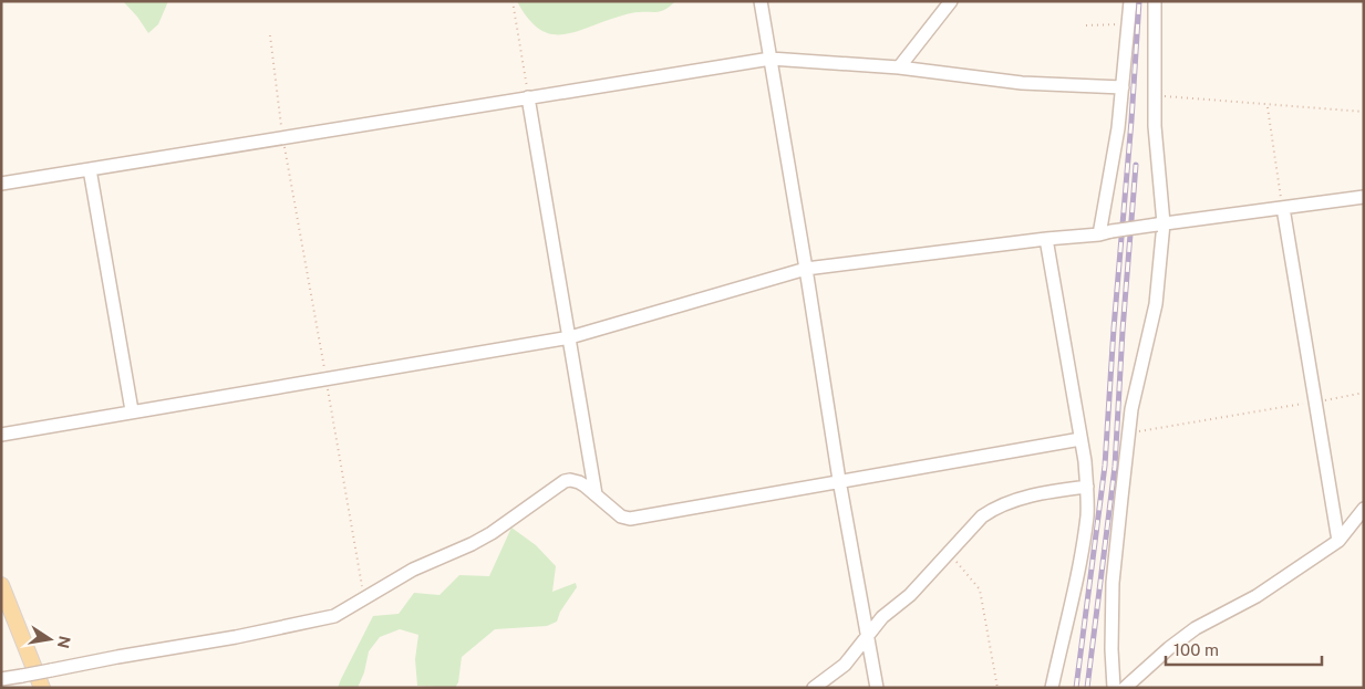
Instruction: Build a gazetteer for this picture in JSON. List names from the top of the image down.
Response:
{
  "scale_bar": "100 m",
  "north": "right"
}
